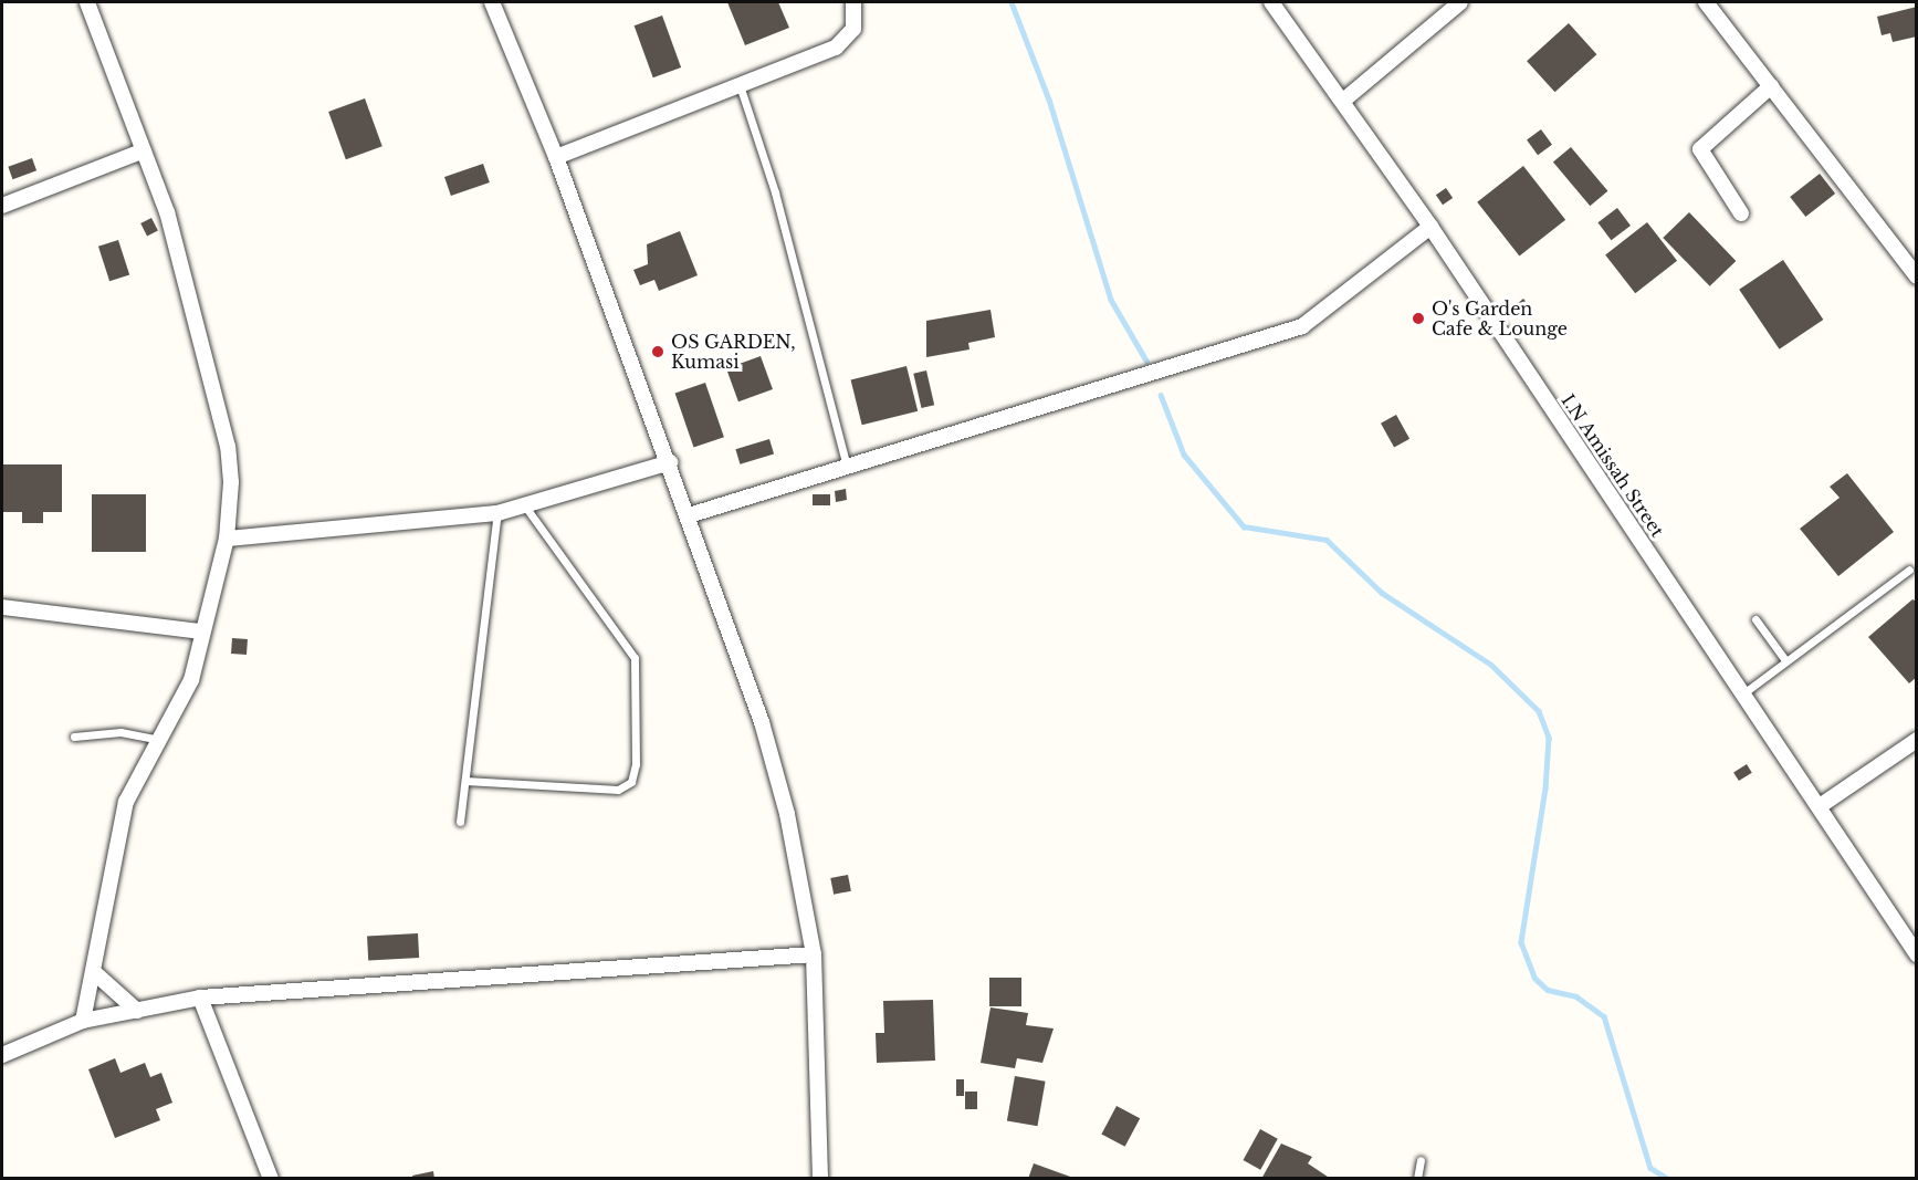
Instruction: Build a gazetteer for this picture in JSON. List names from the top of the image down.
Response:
{
  "streets": {
    "street": ["I.N Amissah Street"]
  },
  "places": ["O's Garden Cafe & Lounge", "OS GARDEN, Kumasi"]
}
